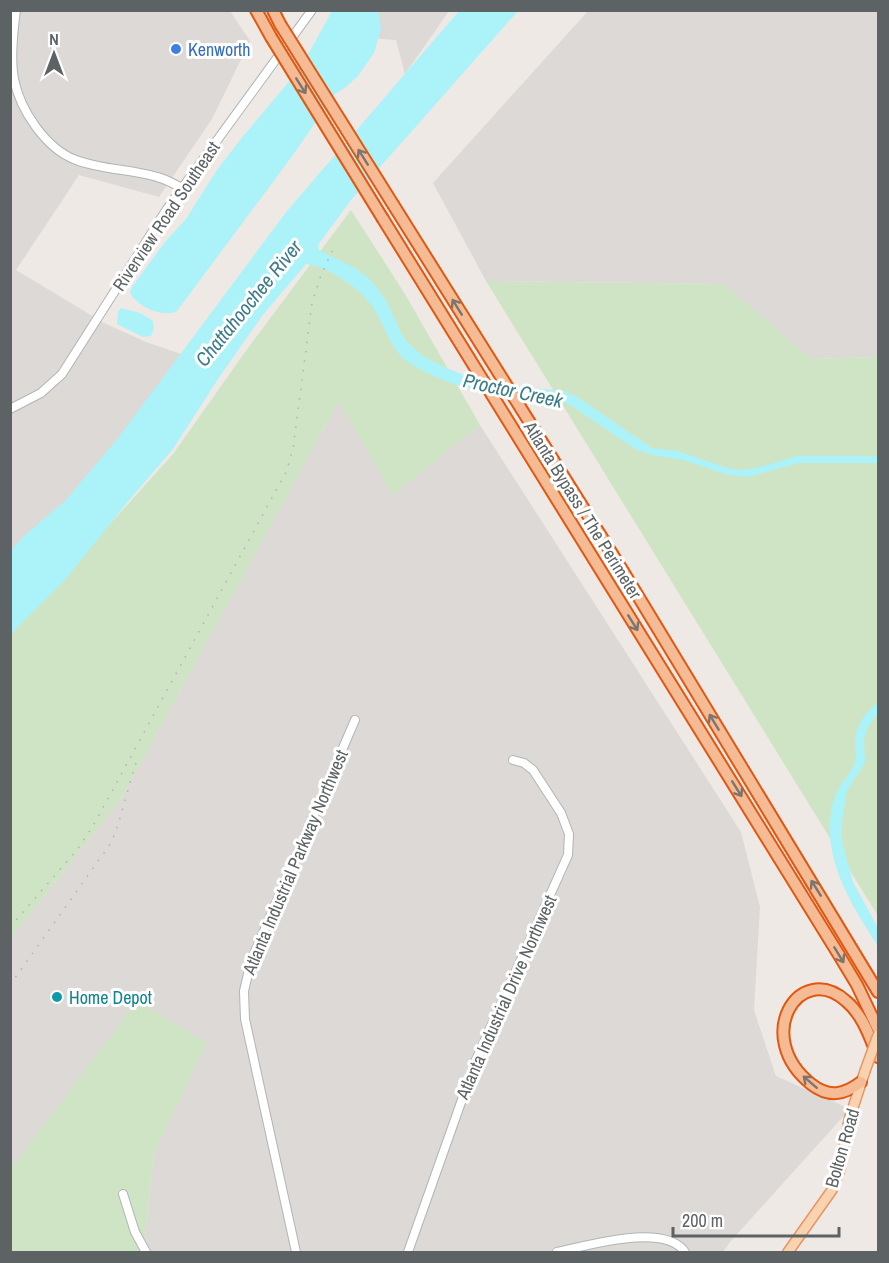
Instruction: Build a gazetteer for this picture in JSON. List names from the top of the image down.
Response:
{
  "streets": {
    "highway": ["Atlanta Bypass / The Perimeter"],
    "main road": ["Bolton Road"],
    "street": ["Riverview Road Southeast", "Atlanta Industrial Parkway Northwest", "Atlanta Industrial Drive Northwest"]
  },
  "water": ["Chattahoochee River", "Proctor Creek"],
  "places": ["Kenworth", "Home Depot"],
  "scale_bar": "200 m",
  "north": "top"
}
